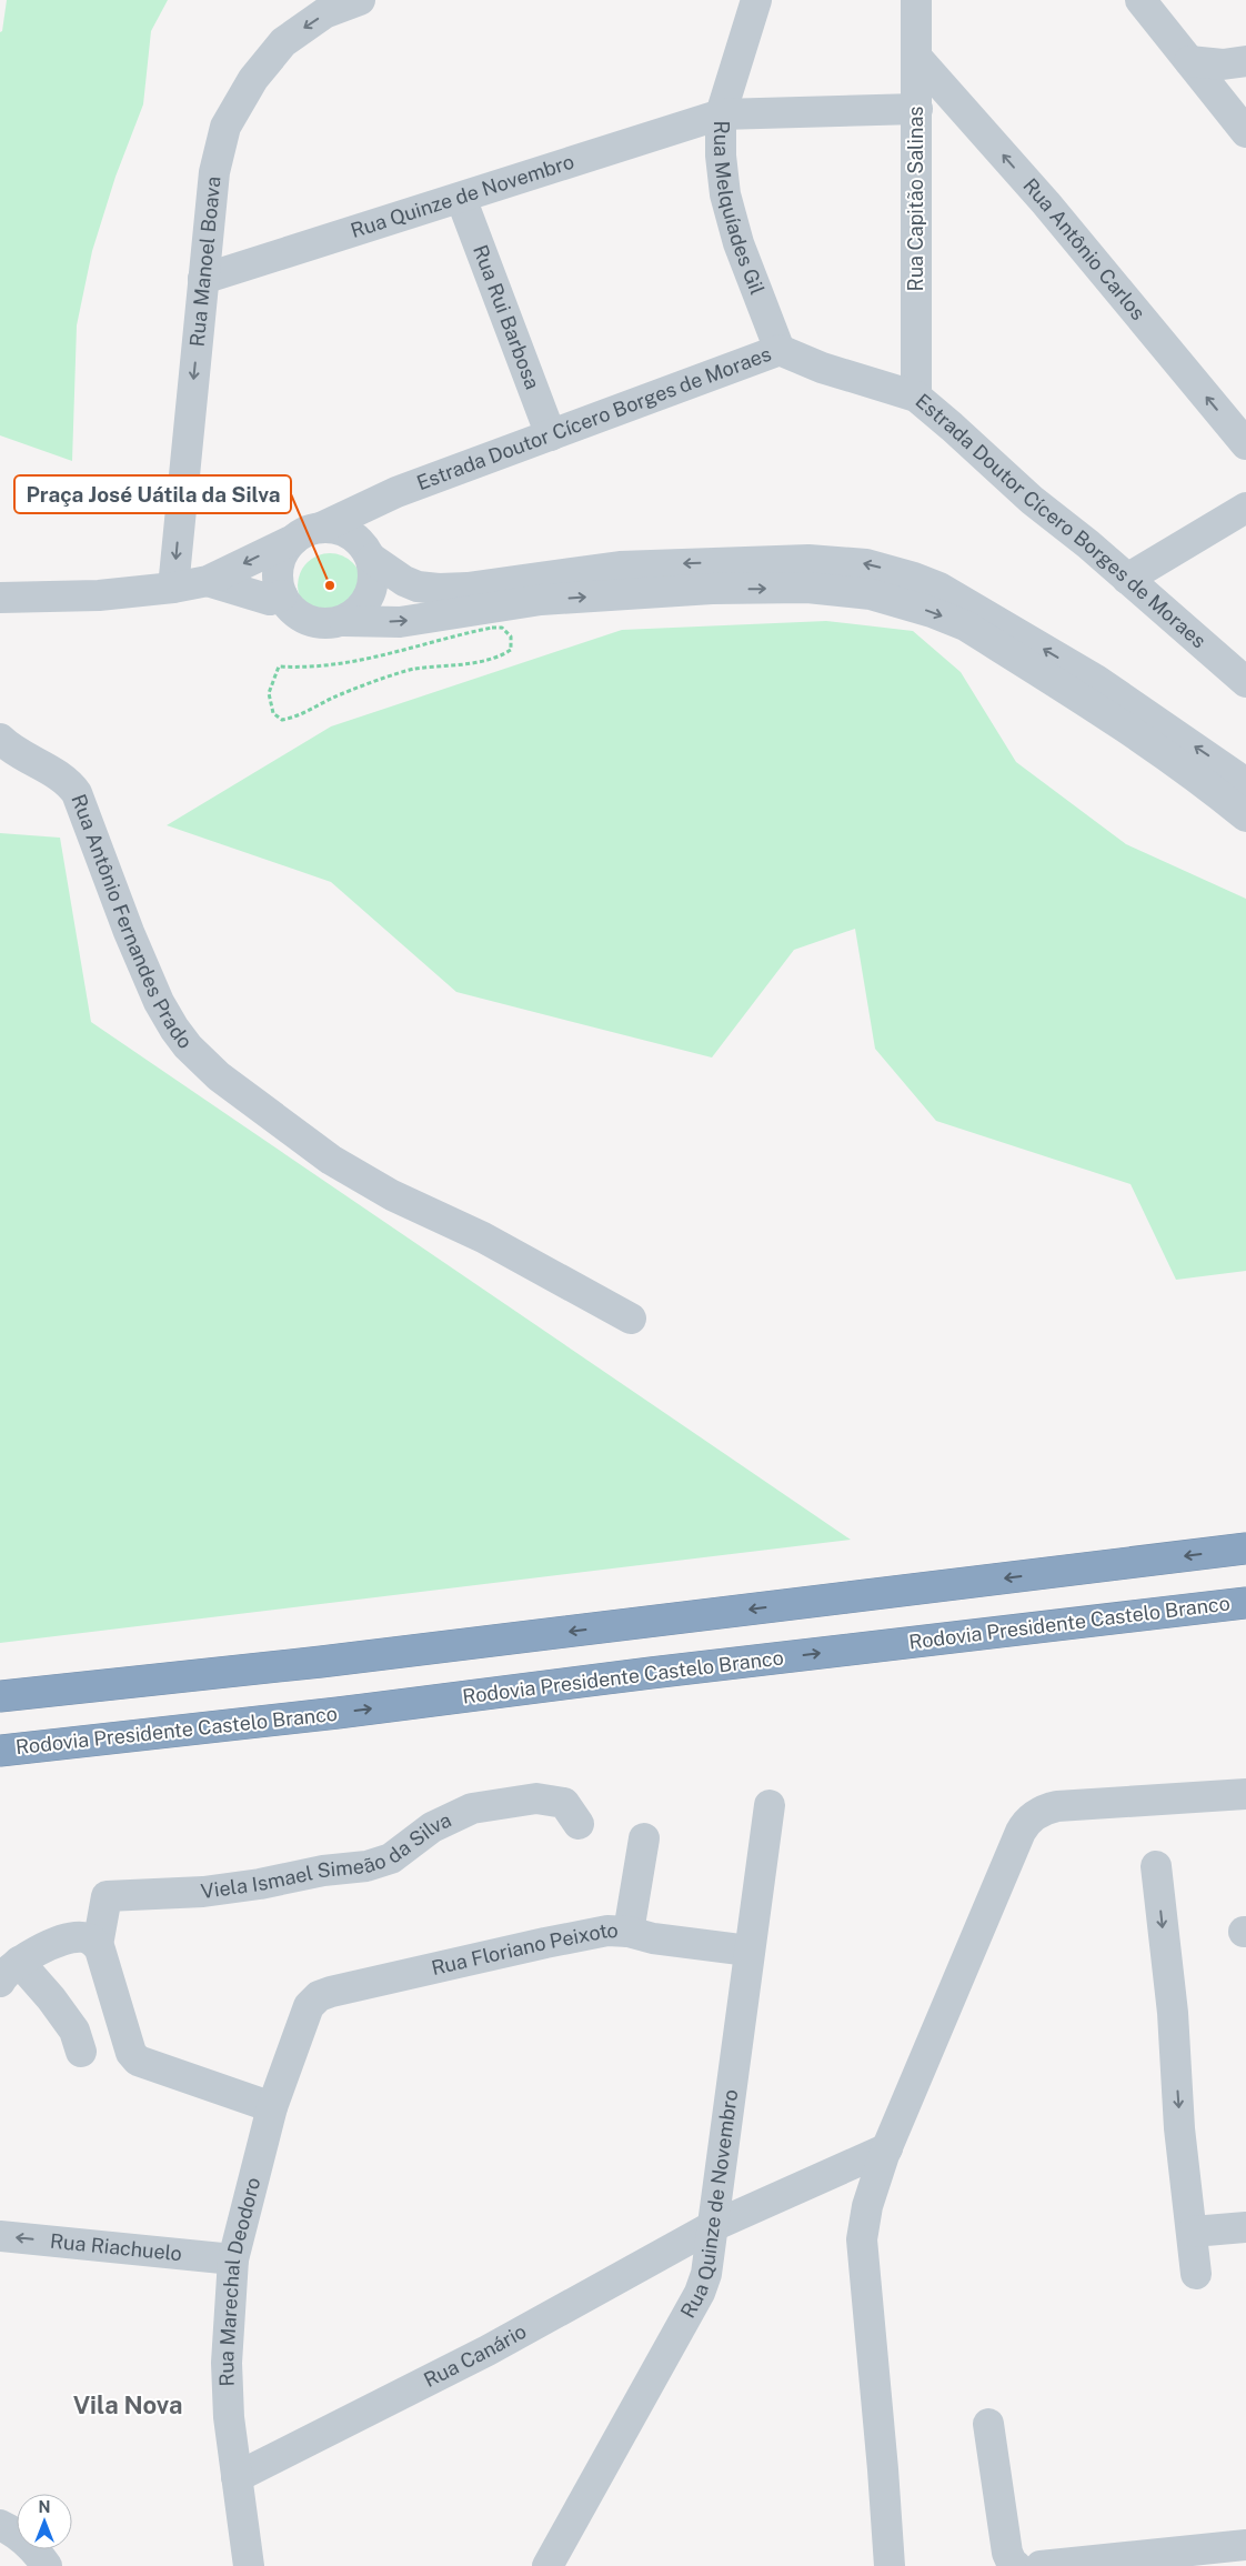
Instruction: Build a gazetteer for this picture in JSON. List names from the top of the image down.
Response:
{
  "streets": {
    "highway": ["Rodovia Presidente Castelo Branco"],
    "street": [
      "Rua Quinze de Novembro",
      "Rua Capitão Salinas",
      "Rua Melquíades Gil",
      "Rua Antônio Carlos",
      "Rua Manoel Boava",
      "Rua Rui Barbosa",
      "Estrada Doutor Cícero Borges de Moraes",
      "Rua Antônio Fernandes Prado",
      "Viela Ismael Simeão da Silva",
      "Rua Floriano Peixoto",
      "Rua Riachuelo",
      "Rua Marechal Deodoro",
      "Rua Canário"
    ]
  },
  "crossings": [
    ["Rua Quinze de Novembro", "Rua Capitão Salinas"],
    ["Rua Quinze de Novembro", "Rua Melquíades Gil"],
    ["Rua Quinze de Novembro", "Rua Manoel Boava"],
    ["Rua Quinze de Novembro", "Rua Rui Barbosa"],
    ["Rua Quinze de Novembro", "Rua Floriano Peixoto"],
    ["Rua Quinze de Novembro", "Rua Canário"],
    ["Rua Capitão Salinas", "Rua Antônio Carlos"],
    ["Rua Capitão Salinas", "Estrada Doutor Cícero Borges de Moraes"],
    ["Rua Melquíades Gil", "Estrada Doutor Cícero Borges de Moraes"],
    ["Rua Rui Barbosa", "Estrada Doutor Cícero Borges de Moraes"],
    ["Rua Floriano Peixoto", "Rua Marechal Deodoro"],
    ["Rua Riachuelo", "Rua Marechal Deodoro"],
    ["Rua Marechal Deodoro", "Rua Canário"]
  ],
  "one_way": ["Rua Manoel Boava", "Rua Riachuelo"],
  "districts": ["Vila Nova"],
  "places": ["Praça José Uátila da Silva"],
  "north": "top"
}
